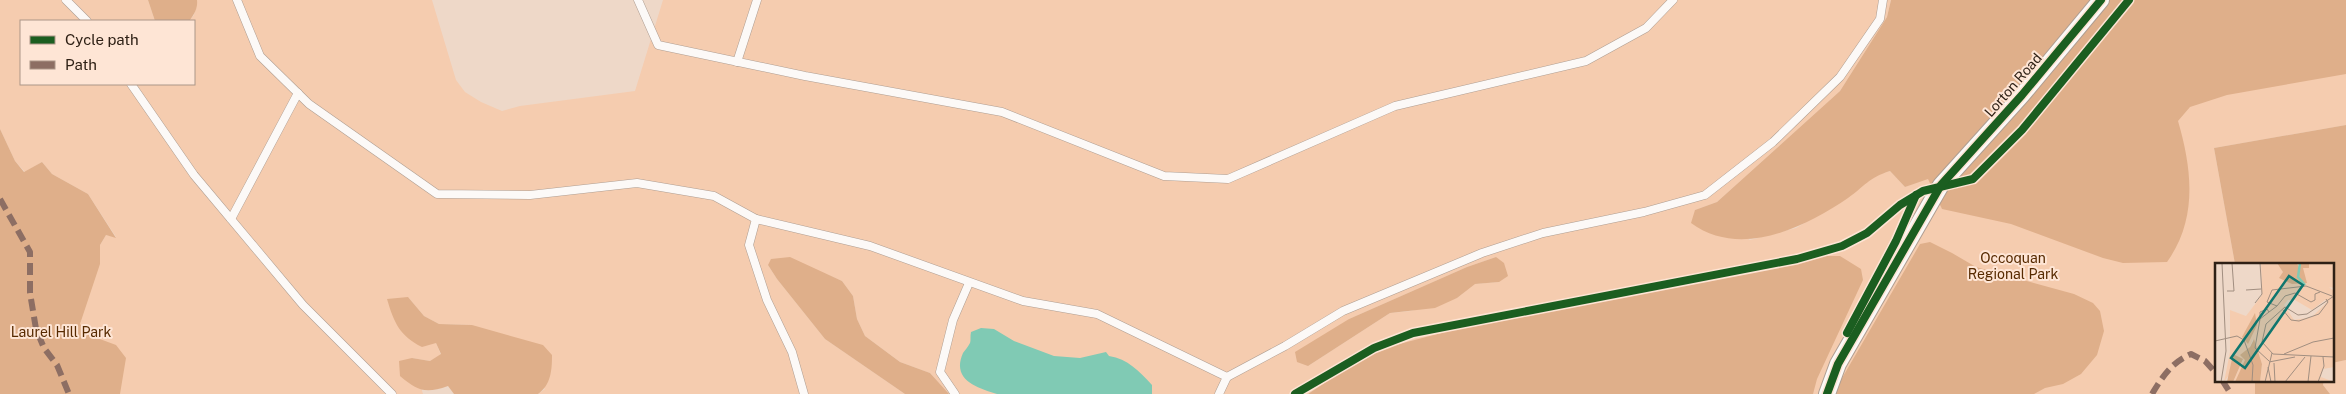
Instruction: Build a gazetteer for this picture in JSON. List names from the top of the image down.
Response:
{
  "streets": {
    "street": ["Lorton Road"]
  },
  "parks": ["Occoquan Regional Park", "Laurel Hill Park"],
  "legend": ["Cycle path", "Path"]
}
